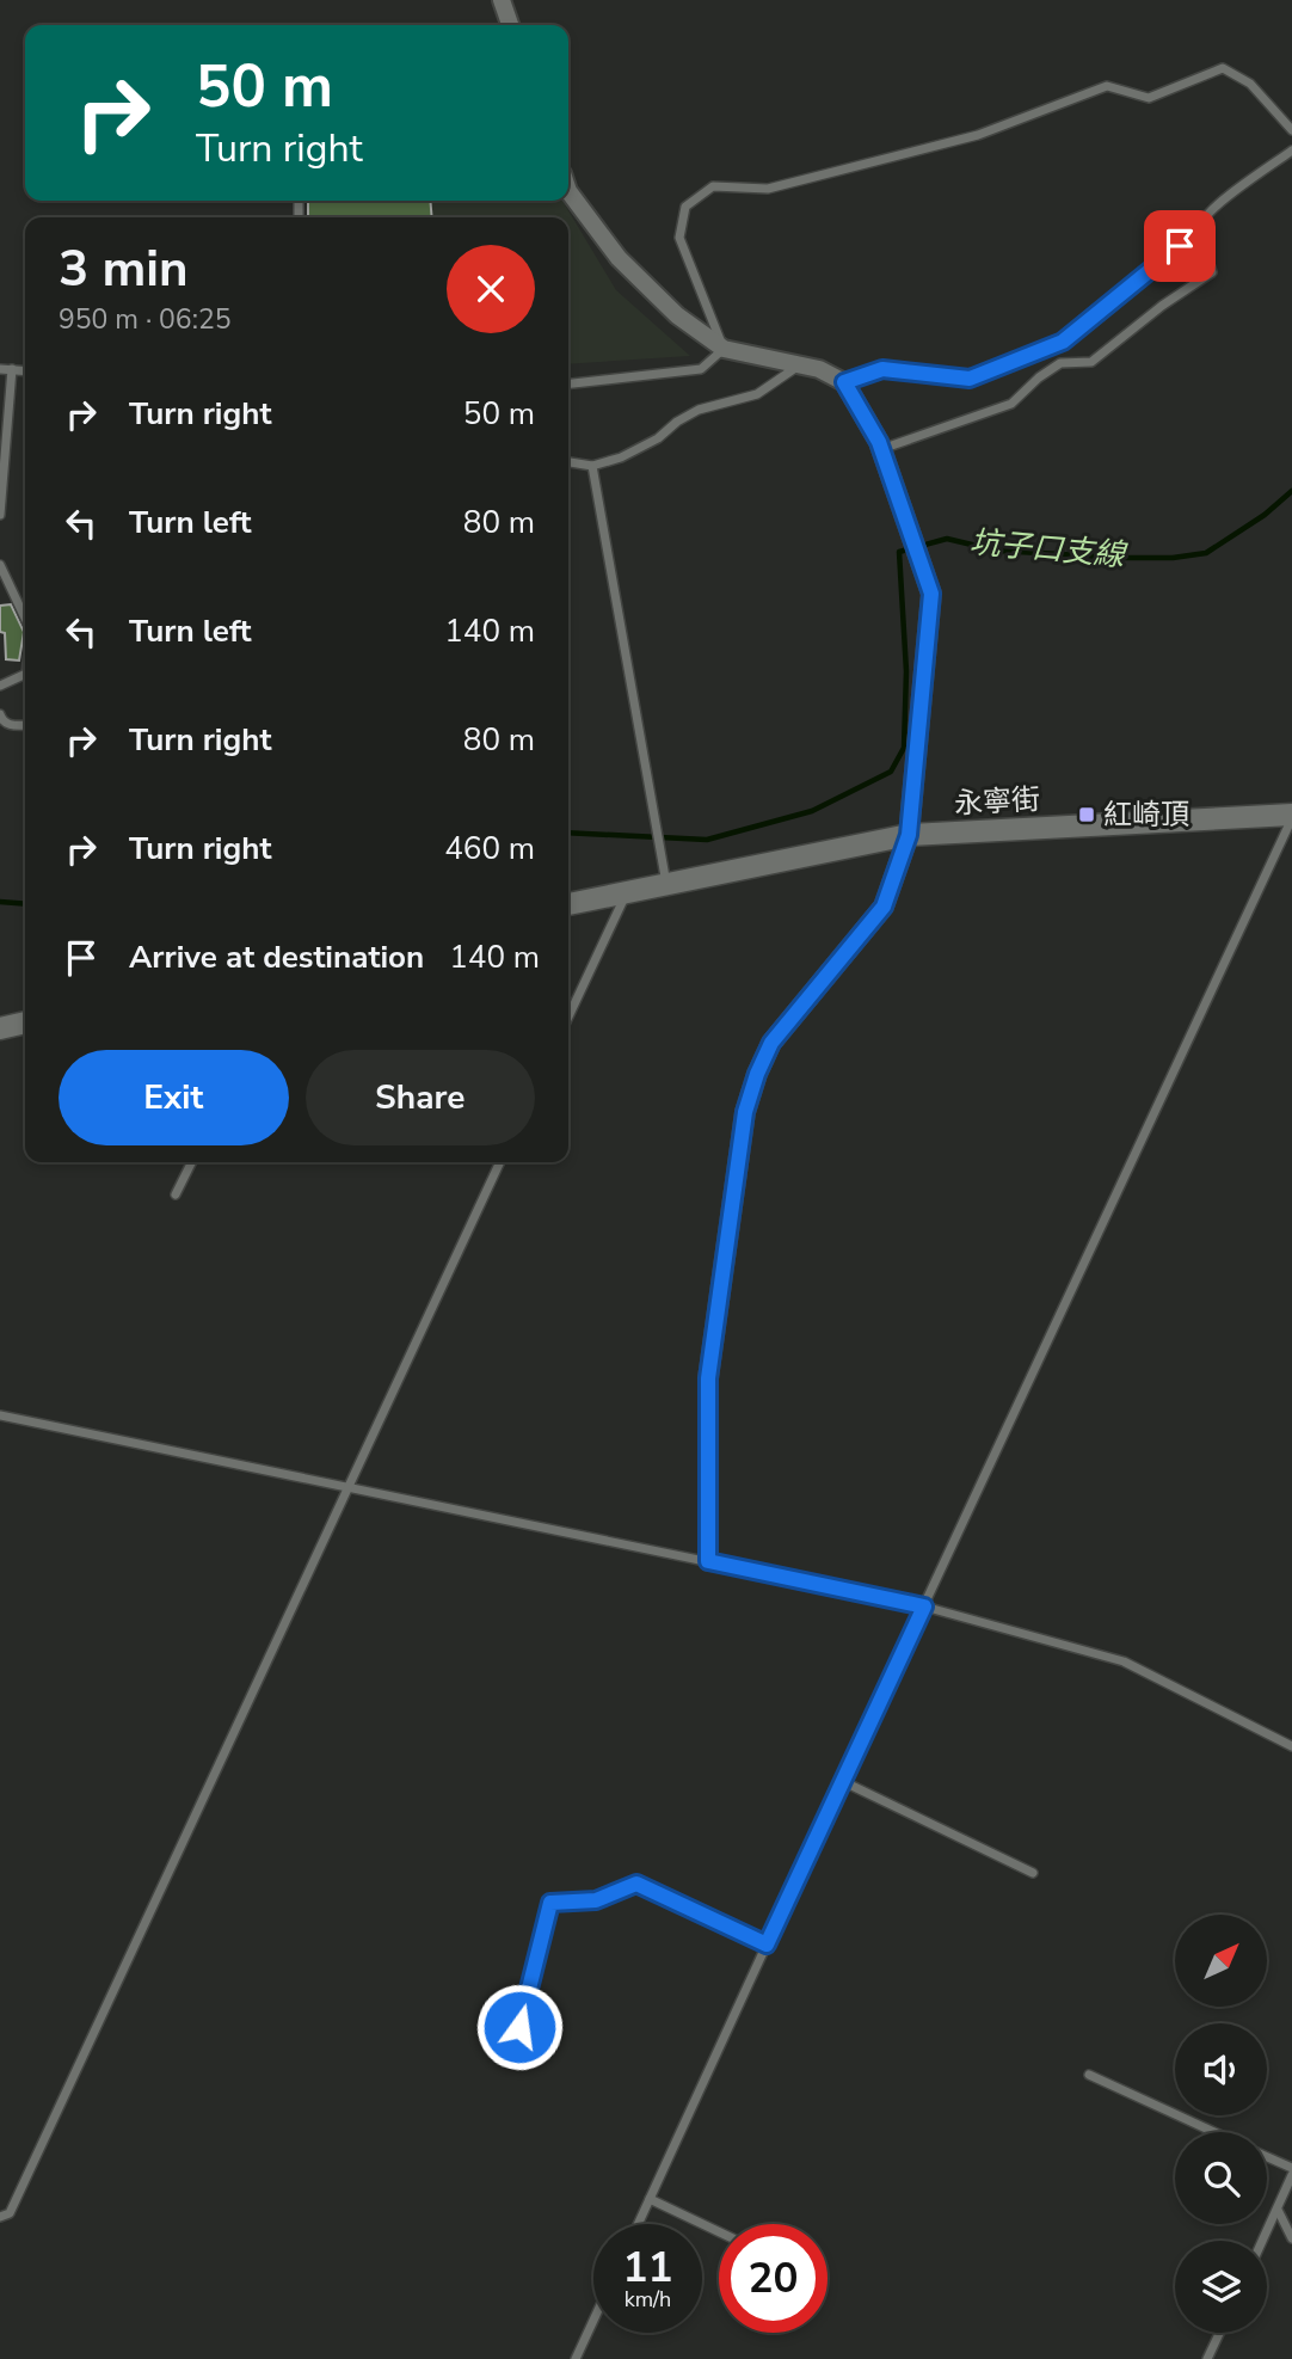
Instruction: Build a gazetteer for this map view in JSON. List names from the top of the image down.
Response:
{
  "streets": {
    "street": ["永寧街"]
  },
  "water": ["坑子口支線"],
  "places": {
    "transit": ["紅崎頂"]
  },
  "north": "top right",
  "page": {
    "turn": ["50 m", "Turn right"],
    "heading": ["3 min", "950 m · 06:25"],
    "list": [
      {
        "name": "Turn right",
        "value": "50 m"
      },
      {
        "name": "Turn left",
        "value": "80 m"
      },
      {
        "name": "Turn left",
        "value": "140 m"
      },
      {
        "name": "Turn right",
        "value": "80 m"
      },
      {
        "name": "Turn right",
        "value": "460 m"
      },
      {
        "name": "Arrive at destination",
        "value": "140 m"
      }
    ],
    "buttons": ["Exit", "Share"],
    "speed": "11 km/h",
    "limit": "20"
  }
}
